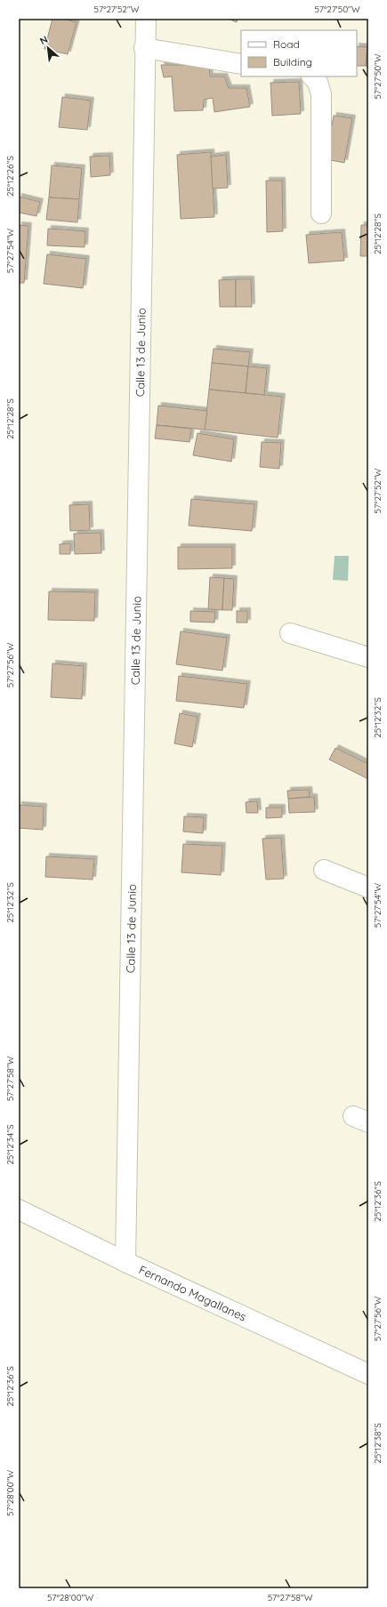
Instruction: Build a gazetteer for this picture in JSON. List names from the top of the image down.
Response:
{
  "streets": {
    "street": ["Calle 13 de Junio", "Fernando Magallanes"]
  },
  "crossings": [
    ["Calle 13 de Junio", "Fernando Magallanes"]
  ],
  "legend": ["Road", "Building"],
  "north": "top left",
  "coordinates": [
    "57°27'52\"W",
    "57°27'50\"W",
    "25°12'26\"S",
    "25°12'28\"S",
    "57°27'54\"W",
    "57°27'56\"W",
    "25°12'32\"S",
    "57°27'58\"W",
    "25°12'34\"S",
    "25°12'36\"S",
    "25°12'38\"S",
    "57°28'00\"W"
  ]
}
